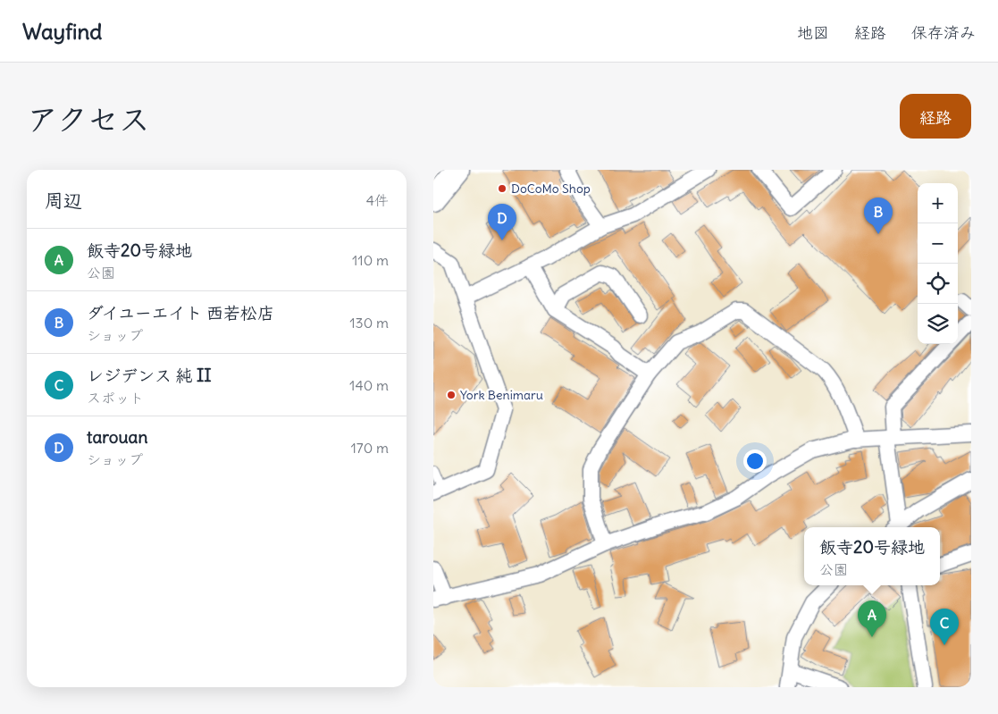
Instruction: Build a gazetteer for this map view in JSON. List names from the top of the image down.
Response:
{
  "places": ["DoCoMo Shop", "York Benimaru"],
  "page": {
    "header": "Wayfind",
    "nav": ["地図", "経路", "保存済み"],
    "title": "アクセス",
    "buttons": "経路",
    "heading": ["周辺", "4件"],
    "map_buttons": ["+", "−"],
    "pins": [
      "B",
      "D",
      "A",
      "C"
    ],
    "list": [
      {
        "mark": "A",
        "name": "飯寺20号緑地",
        "note": "公園",
        "value": "110 m"
      },
      {
        "mark": "B",
        "name": "ダイユーエイト 西若松店",
        "note": "ショップ",
        "value": "130 m"
      },
      {
        "mark": "C",
        "name": "レジデンス 純 II",
        "note": "スポット",
        "value": "140 m"
      },
      {
        "mark": "D",
        "name": "tarouan",
        "note": "ショップ",
        "value": "170 m"
      }
    ],
    "popup": ["飯寺20号緑地", "公園"]
  }
}
